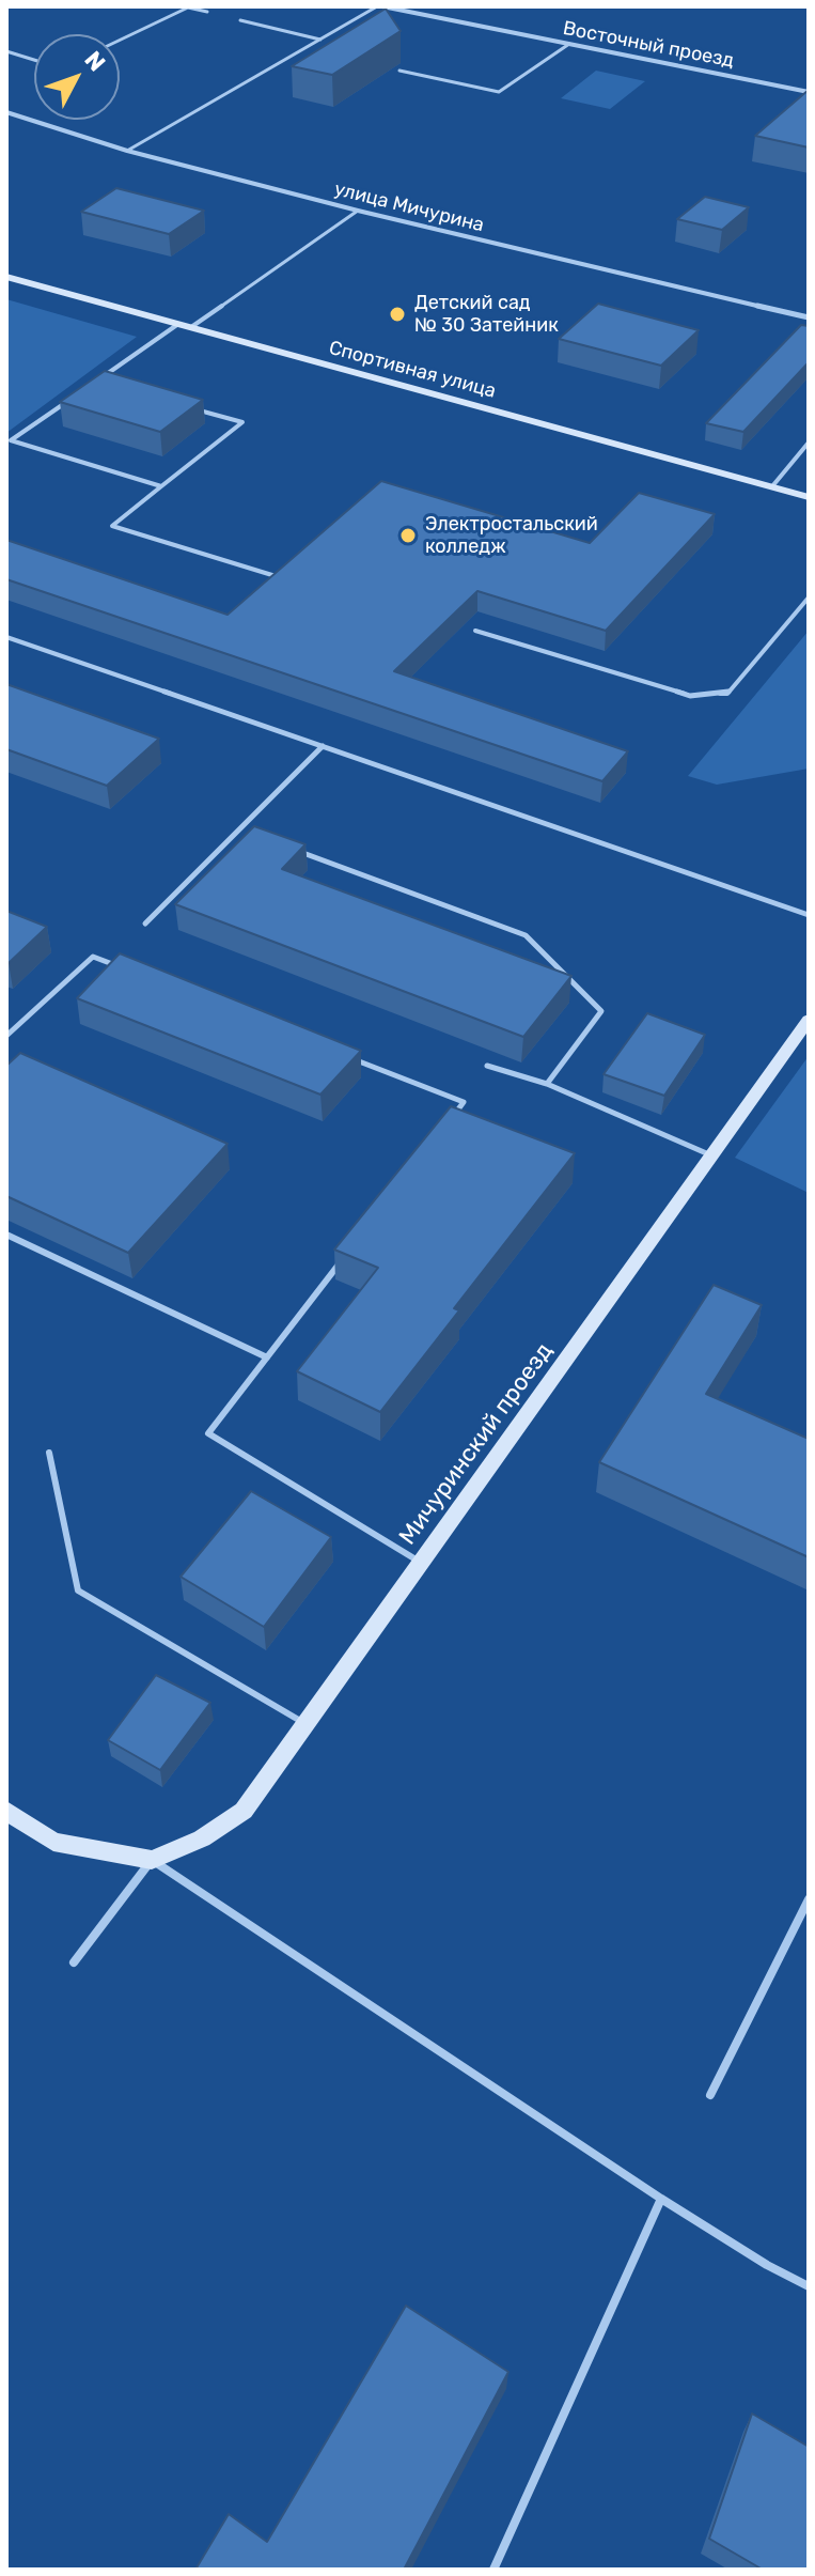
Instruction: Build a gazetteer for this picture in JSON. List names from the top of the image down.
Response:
{
  "streets": {
    "street": [
      "Восточный проезд",
      "улица Мичурина",
      "Спортивная улица",
      "Мичуринский проезд"
    ]
  },
  "places": ["Детский сад № 30 Затейник", "Электростальский колледж"],
  "north": "top right"
}
